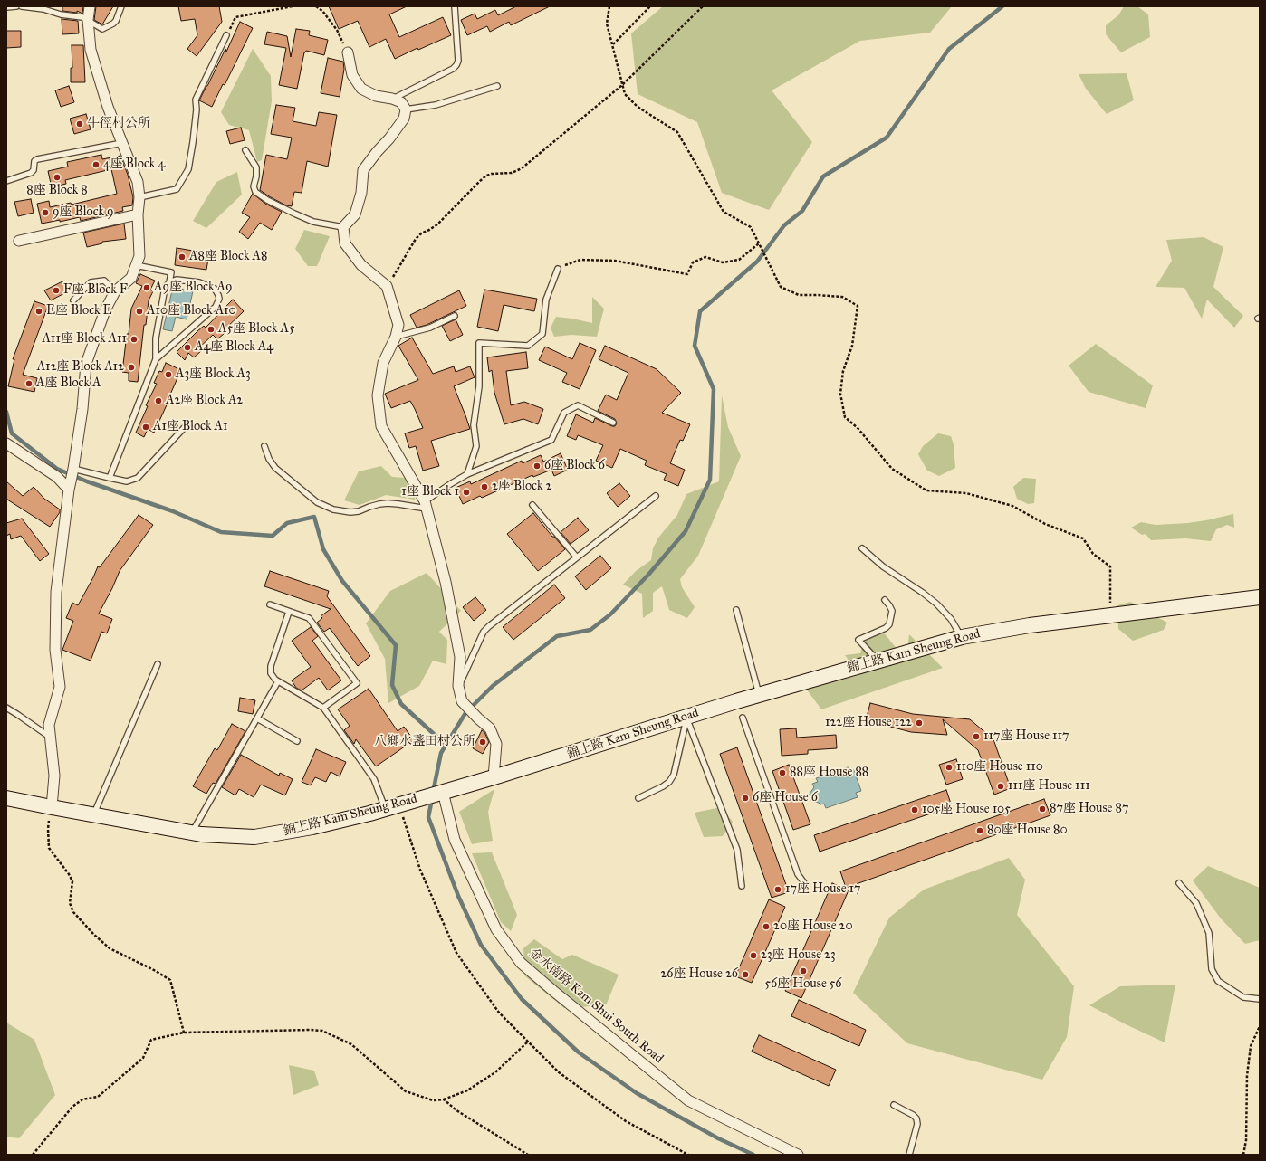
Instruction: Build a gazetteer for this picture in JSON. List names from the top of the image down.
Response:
{
  "streets": {
    "main road": ["錦上路 Kam Sheung Road"],
    "street": ["金水南路 Kam Shui South Road"]
  },
  "crossings": [
    ["錦上路 Kam Sheung Road", "金水南路 Kam Shui South Road"]
  ],
  "places": [
    "牛徑村公所",
    "4座 Block 4",
    "8座 Block 8",
    "9座 Block 9",
    "A8座 Block A8",
    "A9座 Block A9",
    "F座 Block F",
    "E座 Block E",
    "A10座 Block A10",
    "A5座 Block A5",
    "A11座 Block A11",
    "A4座 Block A4",
    "A12座 Block A12",
    "A3座 Block A3",
    "A座 Block A",
    "A2座 Block A2",
    "A1座 Block A1",
    "6座 Block 6",
    "2座 Block 2",
    "1座 Block 1",
    "122座 House 122",
    "117座 House 117",
    "八鄉水盞田村公所",
    "110座 House 110",
    "88座 House 88",
    "111座 House 111",
    "6座 House 6",
    "87座 House 87",
    "105座 House 105",
    "80座 House 80",
    "17座 House 17",
    "20座 House 20",
    "23座 House 23",
    "56座 House 56",
    "26座 House 26"
  ]
}
